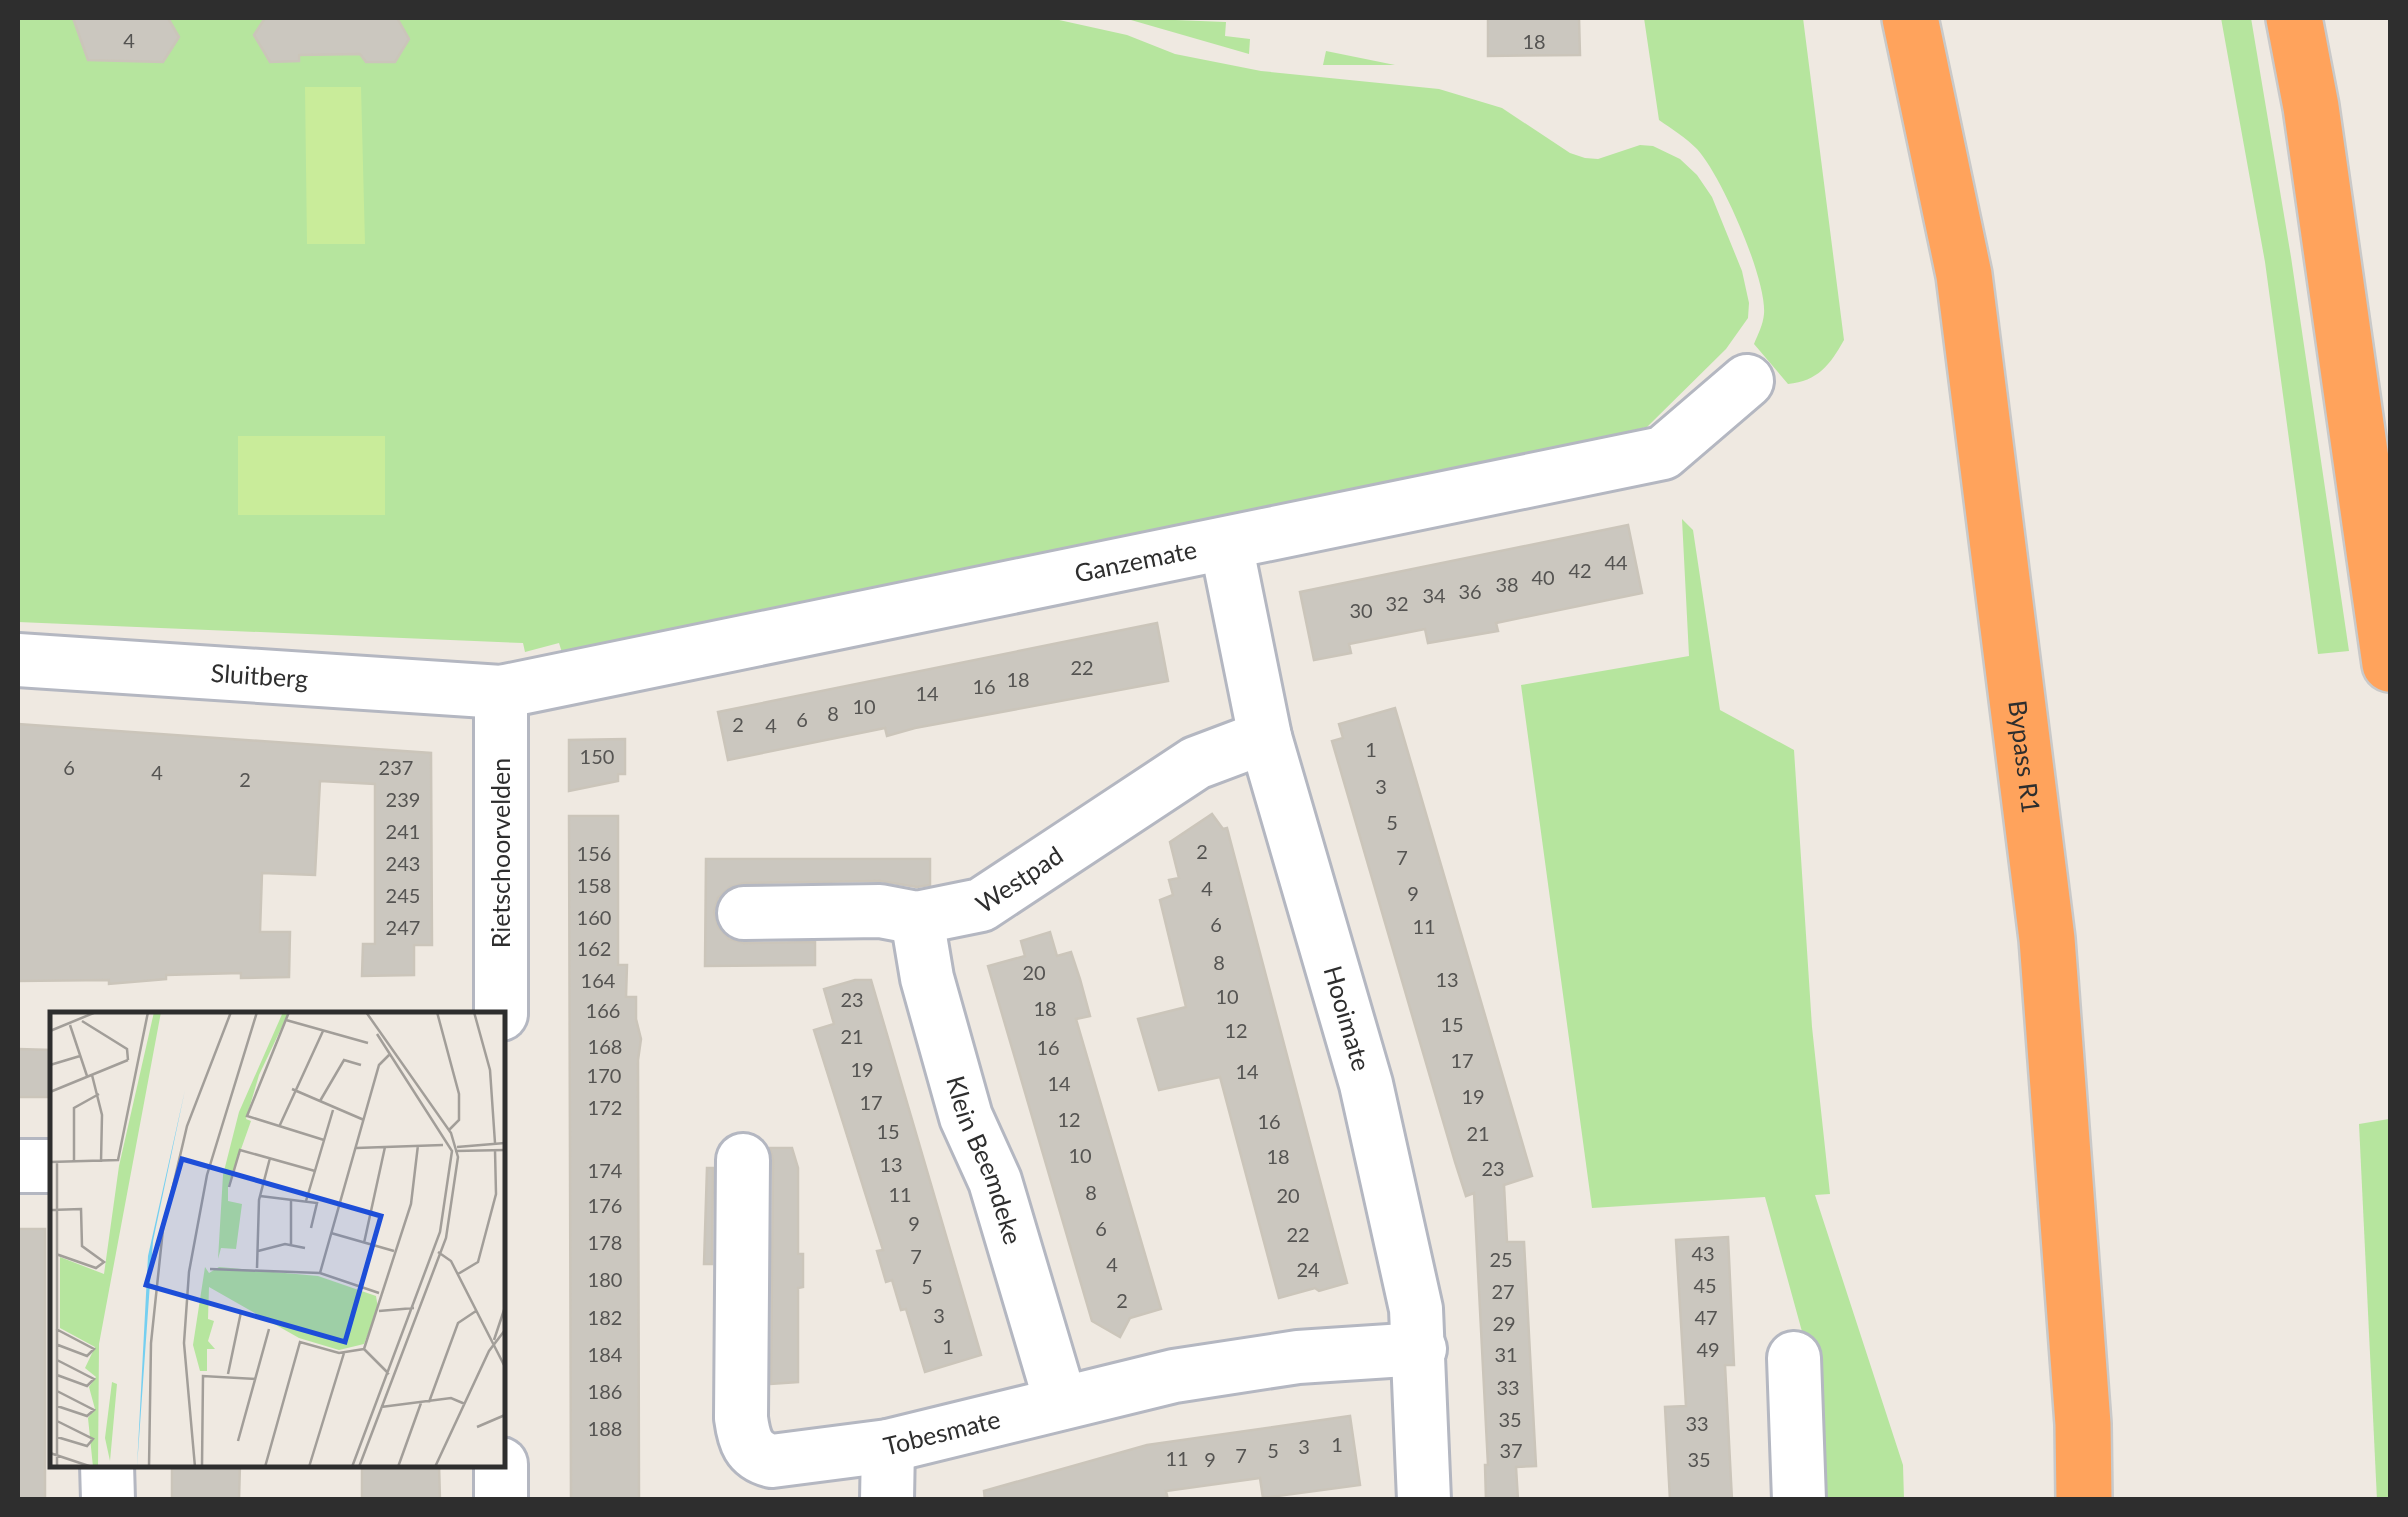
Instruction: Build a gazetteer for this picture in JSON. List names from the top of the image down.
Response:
{
  "streets": {
    "highway": ["Bypass R1"],
    "street": [
      "Ganzemate",
      "Sluitberg",
      "Rietschoorvelden",
      "Westpad",
      "Hooimate",
      "Klein Beemdeke",
      "Tobesmate"
    ]
  },
  "crossings": [
    ["Ganzemate", "Sluitberg"],
    ["Ganzemate", "Rietschoorvelden"],
    ["Ganzemate", "Hooimate"],
    ["Sluitberg", "Rietschoorvelden"],
    ["Westpad", "Hooimate"],
    ["Westpad", "Klein Beemdeke"],
    ["Hooimate", "Tobesmate"],
    ["Klein Beemdeke", "Tobesmate"]
  ],
  "house_numbers": [
    "4",
    "18",
    "44",
    "42",
    "40",
    "38",
    "36",
    "34",
    "32",
    "30",
    "22",
    "18",
    "16",
    "14",
    "10",
    "8",
    "6",
    "2",
    "4",
    "1",
    "150",
    "6",
    "237",
    "4",
    "2",
    "3",
    "239",
    "5",
    "241",
    "2",
    "156",
    "7",
    "243",
    "158",
    "4",
    "9",
    "245",
    "160",
    "6",
    "11",
    "247",
    "162",
    "8",
    "20",
    "13",
    "164",
    "10",
    "23",
    "18",
    "166",
    "15",
    "12",
    "21",
    "168",
    "16",
    "17",
    "19",
    "14",
    "170",
    "14",
    "19",
    "17",
    "172",
    "12",
    "16",
    "15",
    "21",
    "10",
    "18",
    "13",
    "23",
    "174",
    "8",
    "11",
    "20",
    "176",
    "9",
    "6",
    "22",
    "178",
    "43",
    "7",
    "25",
    "4",
    "24",
    "180",
    "45",
    "5",
    "27",
    "2",
    "3",
    "182",
    "47",
    "29",
    "1",
    "49",
    "184",
    "31",
    "33",
    "186",
    "35",
    "33",
    "188",
    "1",
    "3",
    "5",
    "37",
    "7",
    "11",
    "9",
    "35"
  ]
}
